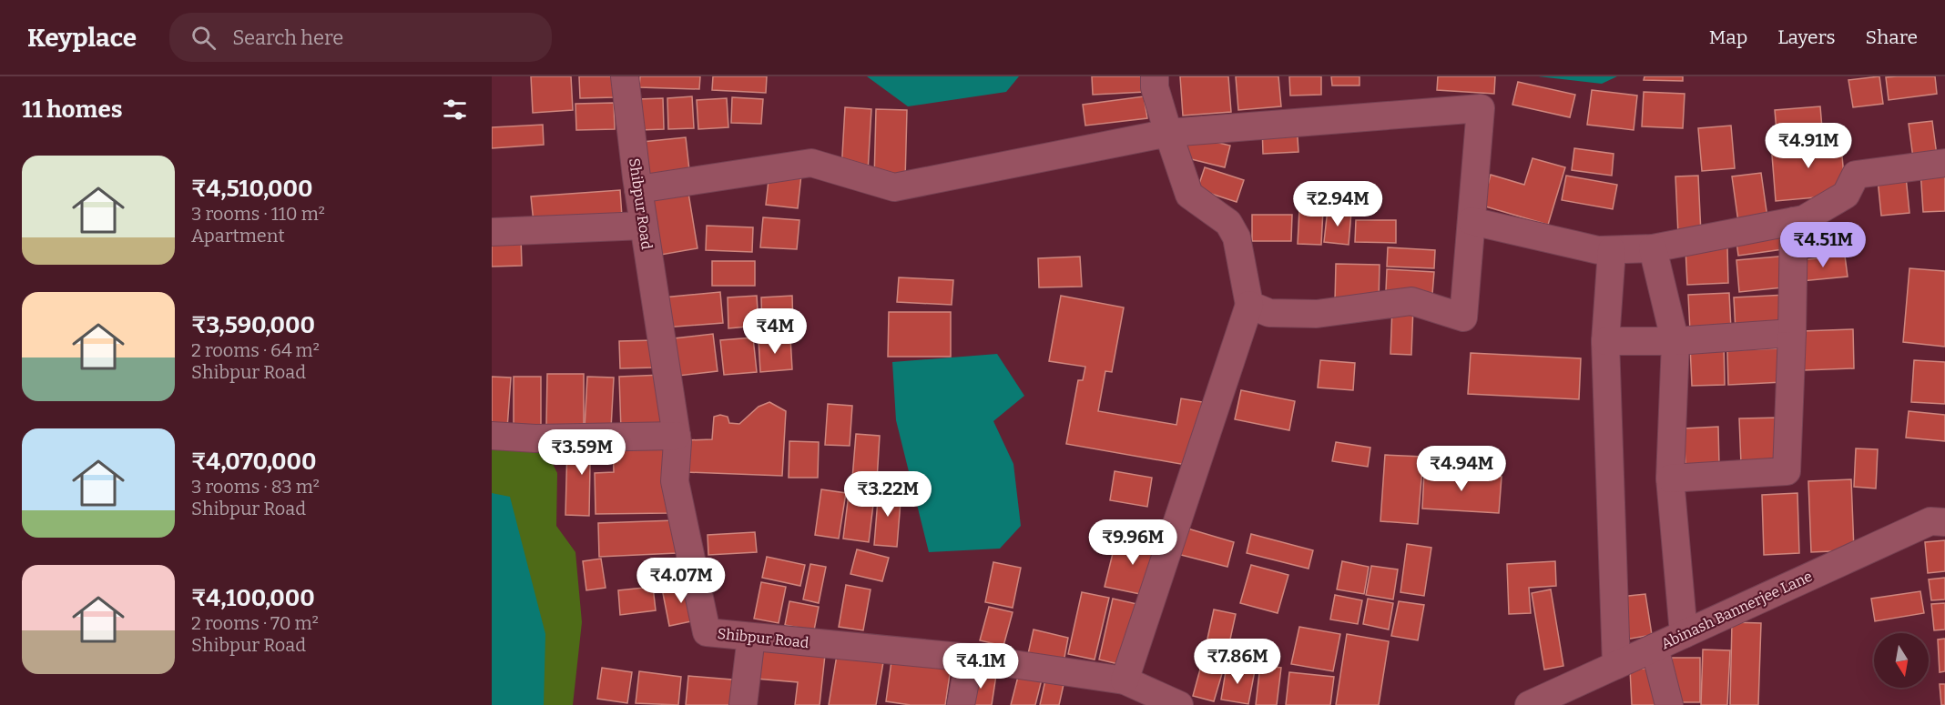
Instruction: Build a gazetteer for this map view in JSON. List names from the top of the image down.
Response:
{
  "streets": {
    "street": ["Shibpur Road", "Abinash Bannerjee Lane"]
  },
  "north": "bottom",
  "page": {
    "header": "Keyplace",
    "search": "Search here",
    "nav": ["Map", "Layers", "Share"],
    "heading": "11 homes",
    "price": [
      "₹4.91M",
      "₹2.94M",
      "₹4.51M",
      "₹4M",
      "₹3.59M",
      "₹4.94M",
      "₹3.22M",
      "₹9.96M",
      "₹4.07M",
      "₹7.86M",
      "₹4.1M"
    ],
    "list": [
      {
        "name": "₹4,510,000",
        "note": "3 rooms · 110 m² · Apartment"
      },
      {
        "name": "₹3,590,000",
        "note": "2 rooms · 64 m² · Shibpur Road"
      },
      {
        "name": "₹4,070,000",
        "note": "3 rooms · 83 m² · Shibpur Road"
      },
      {
        "name": "₹4,100,000",
        "note": "2 rooms · 70 m² · Shibpur Road"
      }
    ]
  }
}
